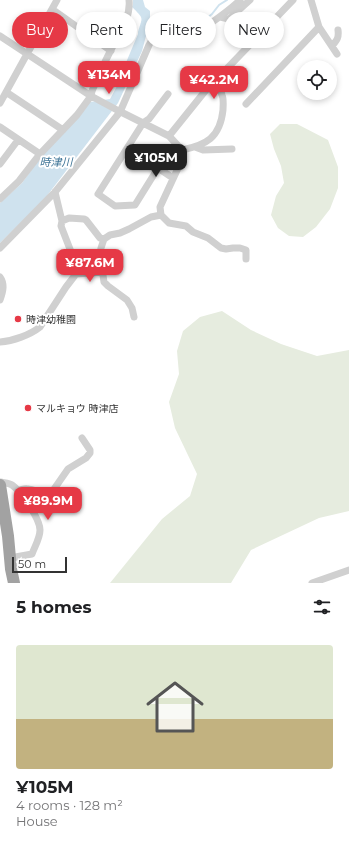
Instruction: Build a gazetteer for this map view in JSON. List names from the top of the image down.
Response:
{
  "water": ["時津川"],
  "places": ["時津幼稚園", "マルキョウ 時津店"],
  "scale_bar": "50 m",
  "page": {
    "chip": [
      "Buy",
      "Rent",
      "Filters",
      "New"
    ],
    "price": [
      "¥134M",
      "¥42.2M",
      "¥105M",
      "¥87.6M",
      "¥89.9M"
    ],
    "scale": "50 m",
    "heading": "5 homes",
    "list": [
      {
        "name": "¥105M",
        "note": "4 rooms · 128 m² · House"
      }
    ]
  }
}
